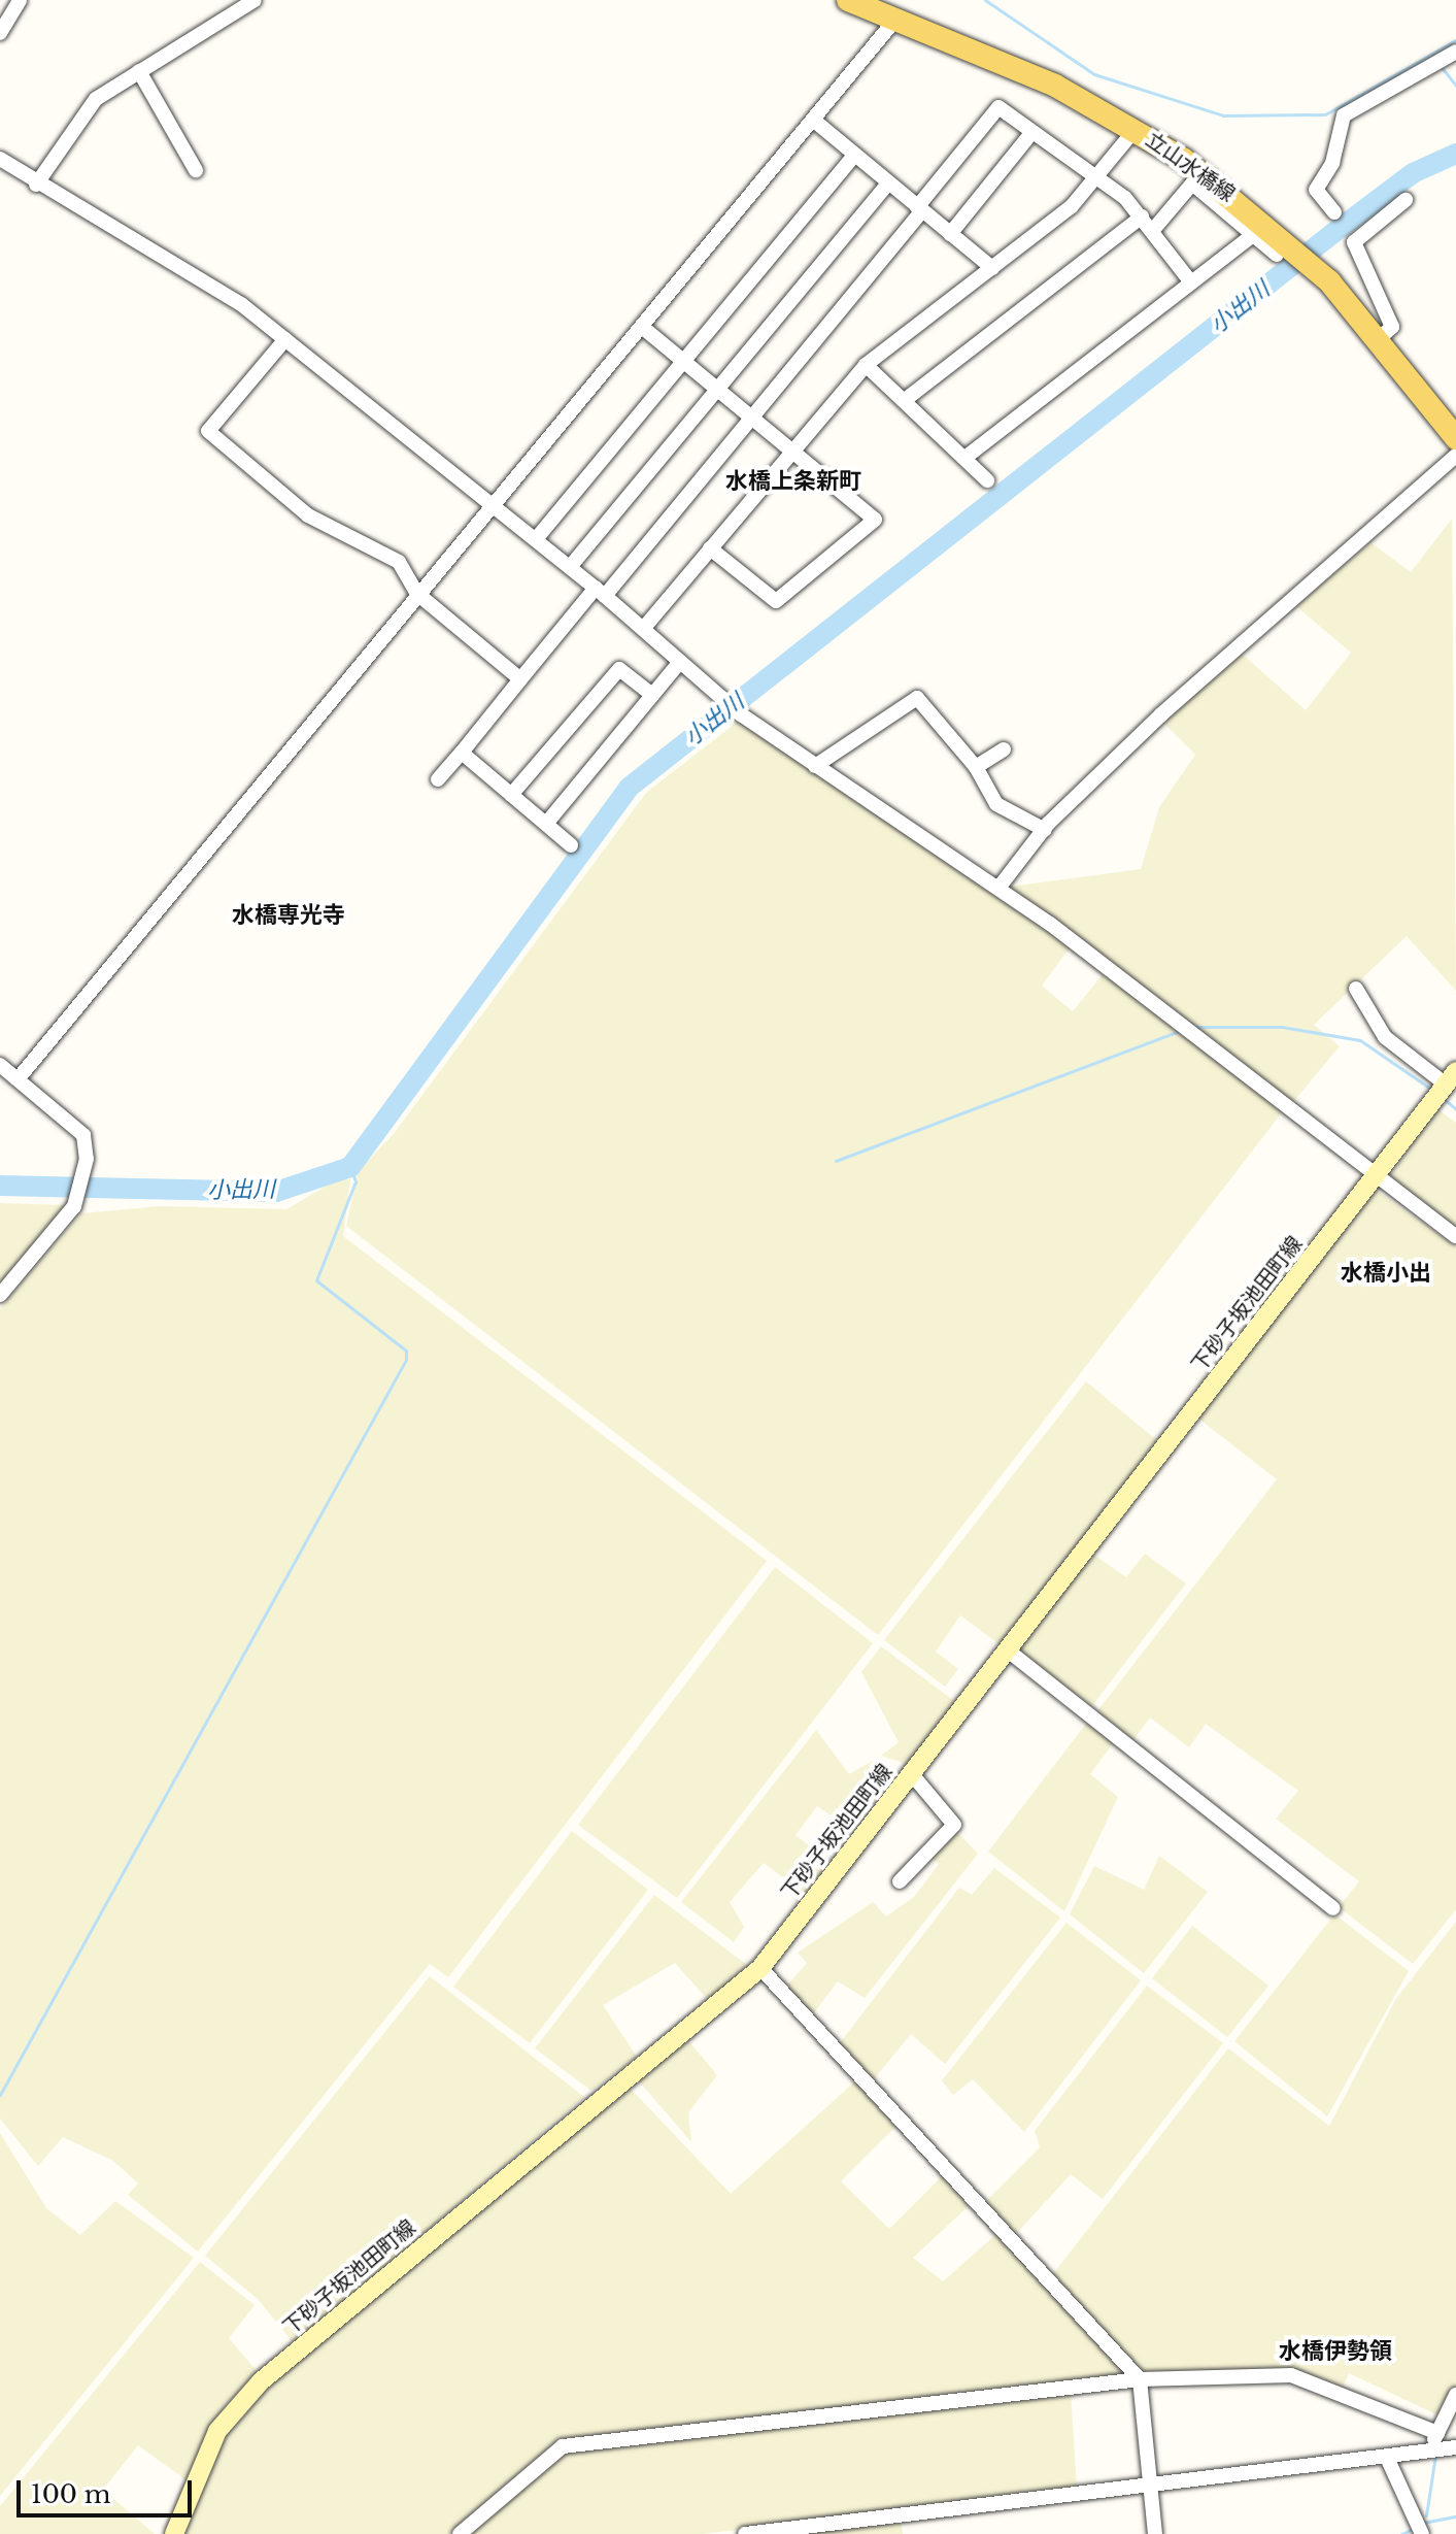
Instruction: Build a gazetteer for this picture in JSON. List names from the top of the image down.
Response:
{
  "streets": {
    "main road": ["立山水橋線", "下砂子坂池田町線"]
  },
  "districts": [
    "水橋上条新町",
    "水橋専光寺",
    "水橋小出",
    "水橋伊勢領"
  ],
  "water": ["小出川"],
  "scale_bar": "100 m"
}
